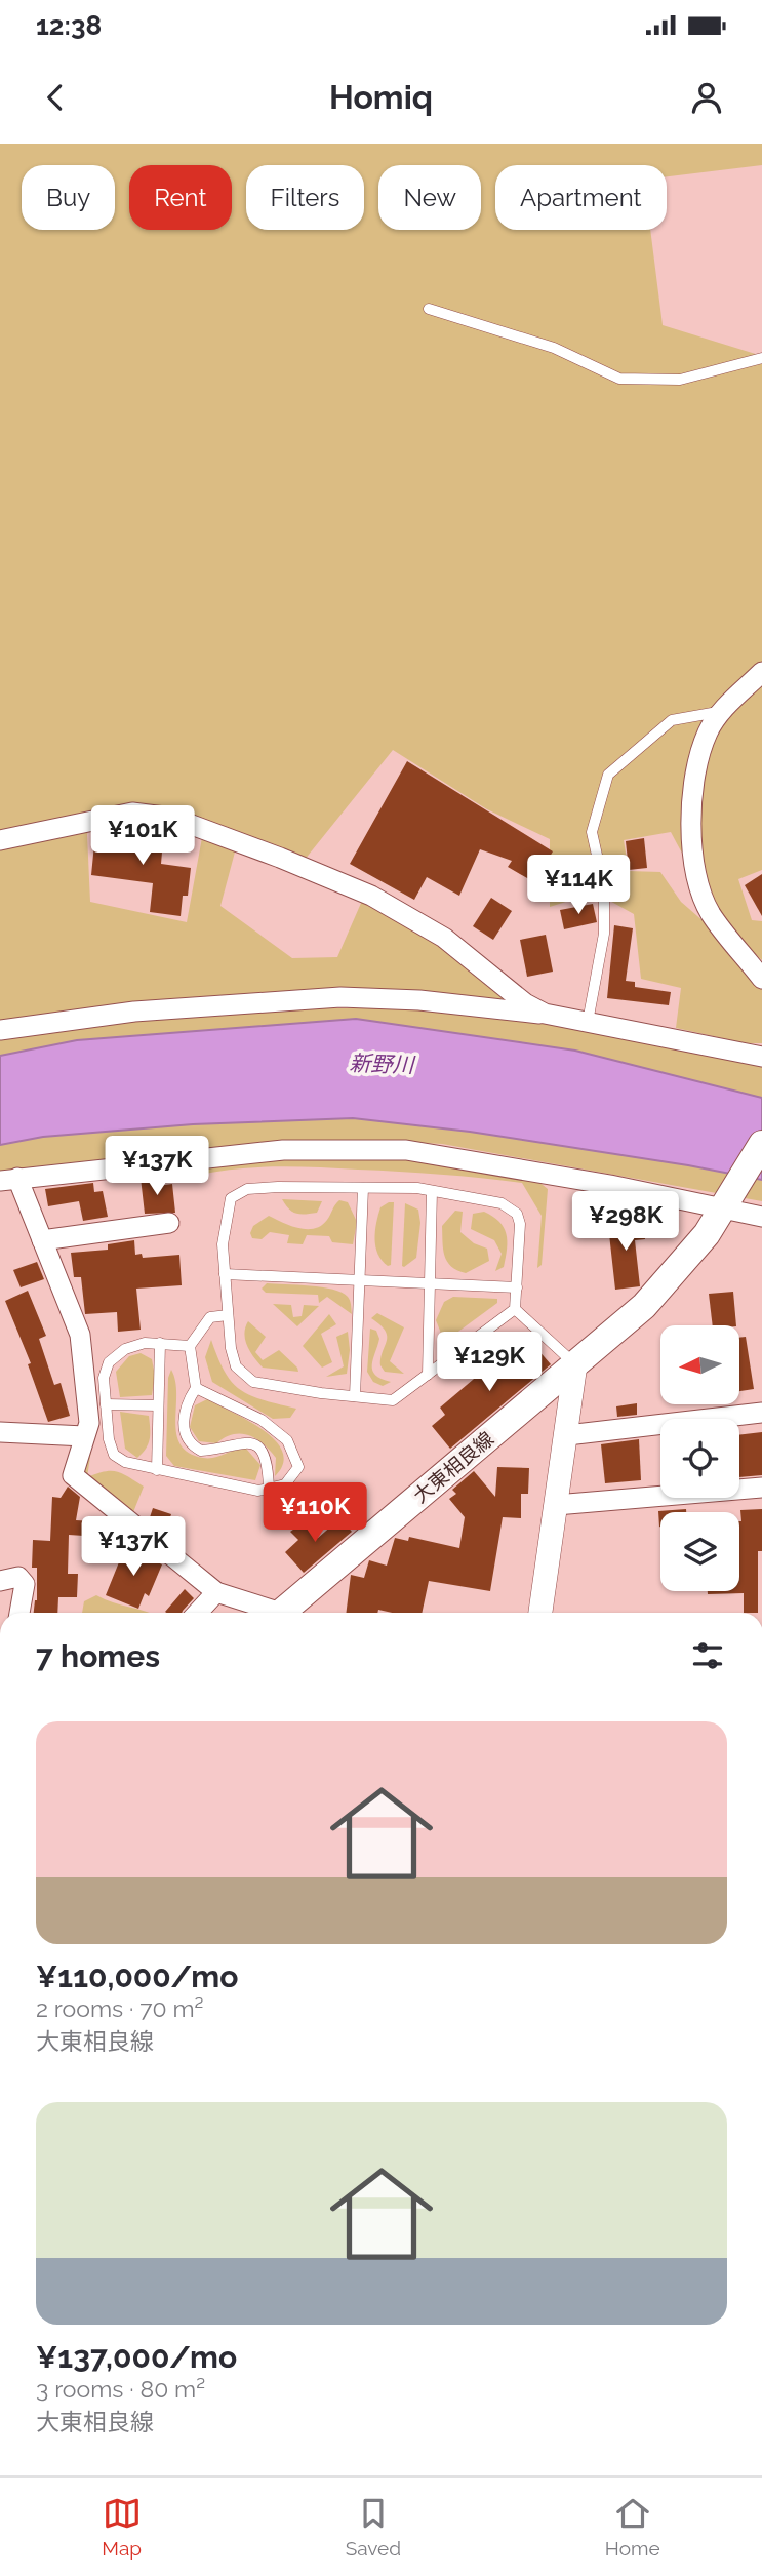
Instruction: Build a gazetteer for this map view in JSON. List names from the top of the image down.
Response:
{
  "streets": {
    "main road": ["大東相良線"]
  },
  "water": ["新野川"],
  "north": "left",
  "page": {
    "status": "12:38",
    "header": "Homiq",
    "chip": [
      "Buy",
      "Rent",
      "Filters",
      "New",
      "Apartment"
    ],
    "price": [
      "¥101K",
      "¥114K",
      "¥137K",
      "¥298K",
      "¥129K",
      "¥110K",
      "¥137K"
    ],
    "heading": "7 homes",
    "list": [
      {
        "name": "¥110,000/mo",
        "note": "2 rooms · 70 m² · 大東相良線"
      },
      {
        "name": "¥137,000/mo",
        "note": "3 rooms · 80 m² · 大東相良線"
      }
    ],
    "tabs": ["Map", "Saved", "Home"]
  }
}
